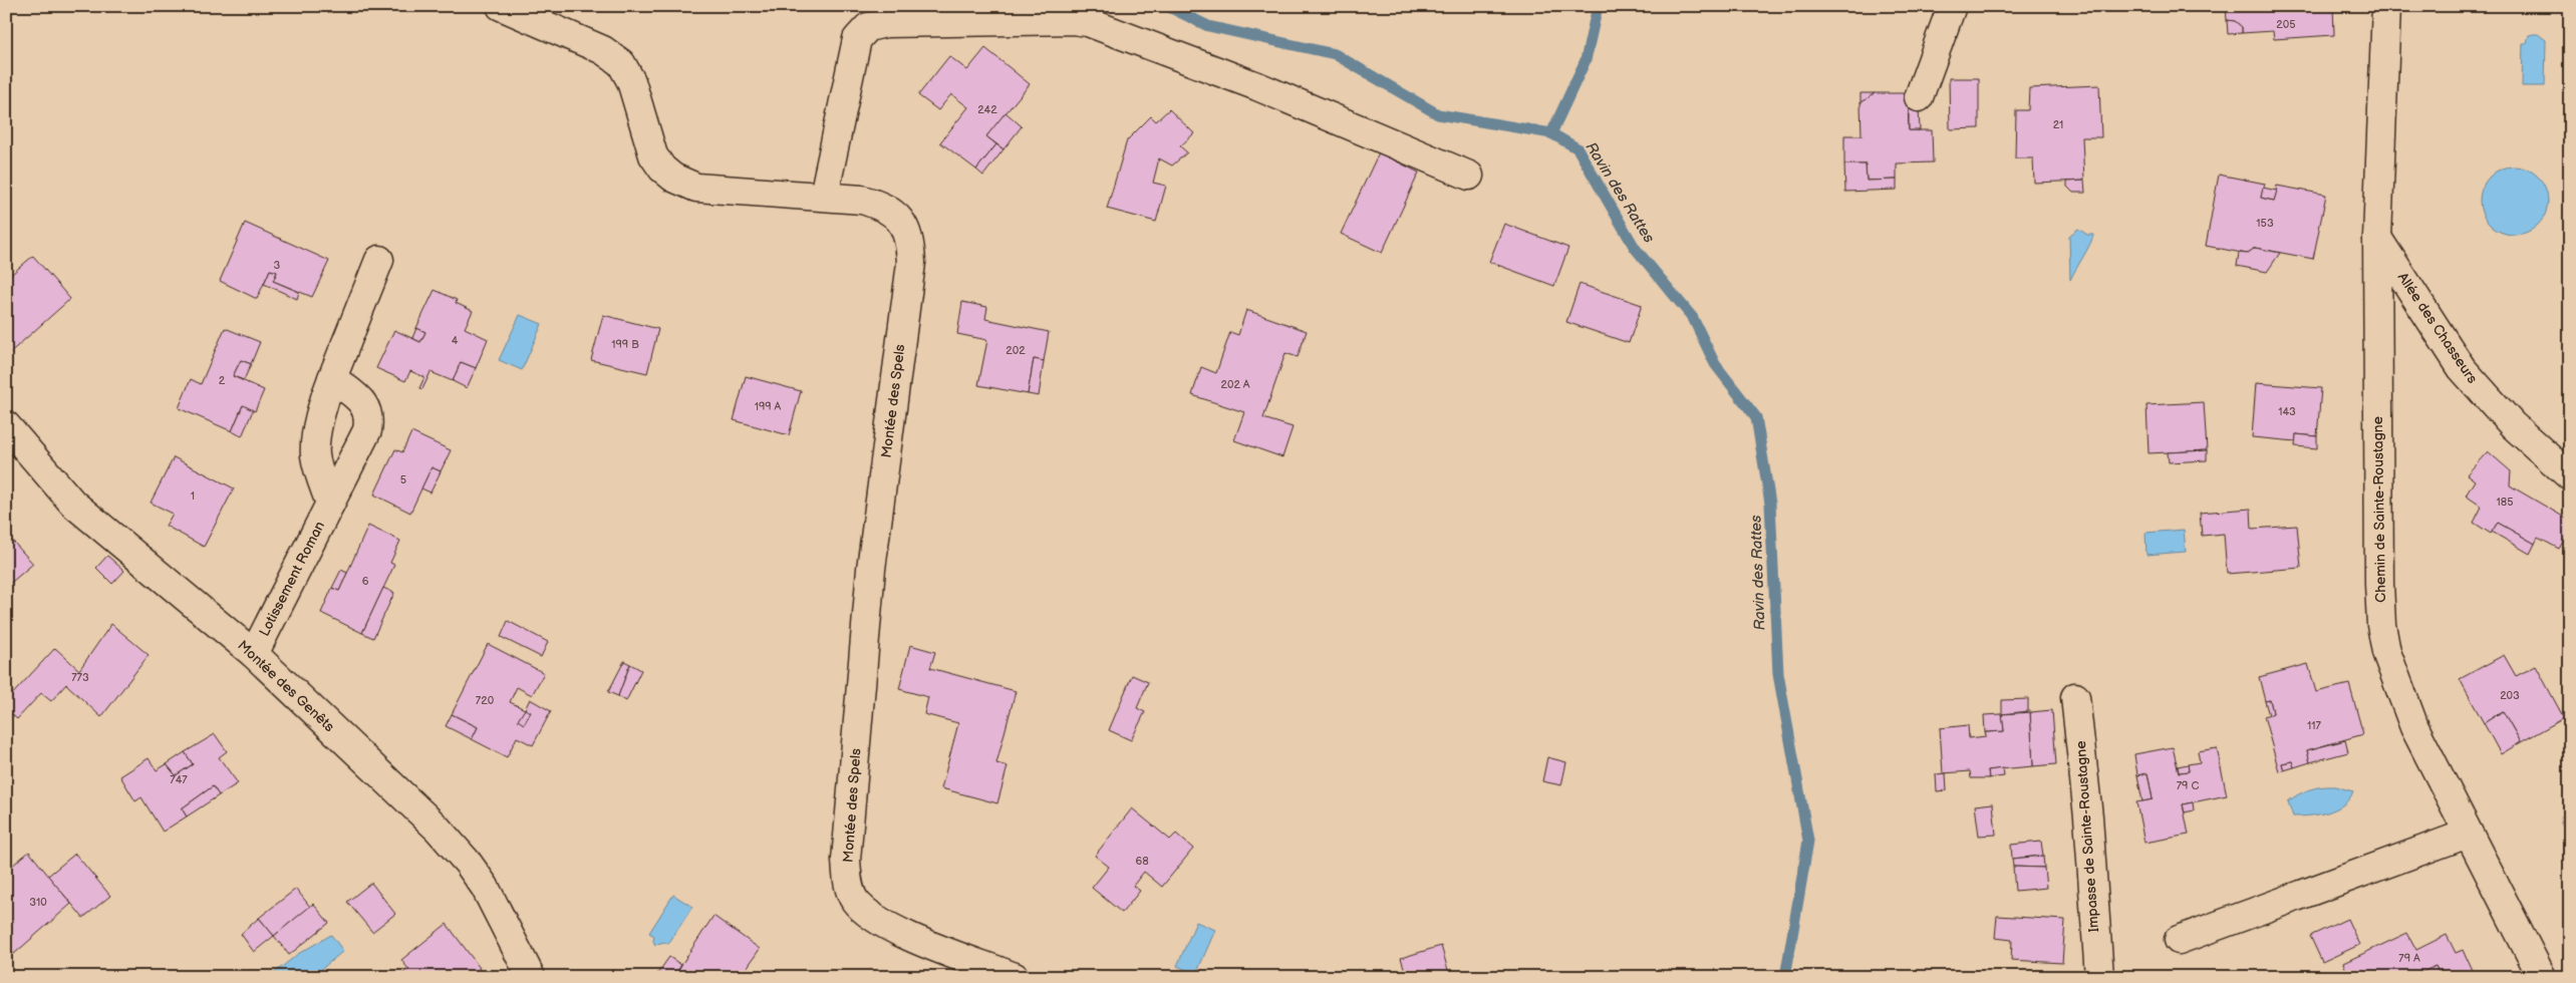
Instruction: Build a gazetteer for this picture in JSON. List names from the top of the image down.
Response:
{
  "streets": {
    "street": [
      "Allée des Chasseurs",
      "Montée des Spels",
      "Chemin de Sainte-Roustagne",
      "Lotissement Roman",
      "Montée des Genêts",
      "Impasse de Sainte-Roustagne"
    ]
  },
  "crossings": [
    ["Allée des Chasseurs", "Chemin de Sainte-Roustagne"],
    ["Lotissement Roman", "Montée des Genêts"]
  ],
  "water": ["Ravin des Rattes"],
  "house_numbers": [
    "205",
    "242",
    "21",
    "153",
    "3",
    "4",
    "199 B",
    "202",
    "2",
    "202 A",
    "199 A",
    "143",
    "5",
    "1",
    "185",
    "6",
    "773",
    "203",
    "720",
    "117",
    "747",
    "79 C",
    "68",
    "310",
    "79 A"
  ]
}
